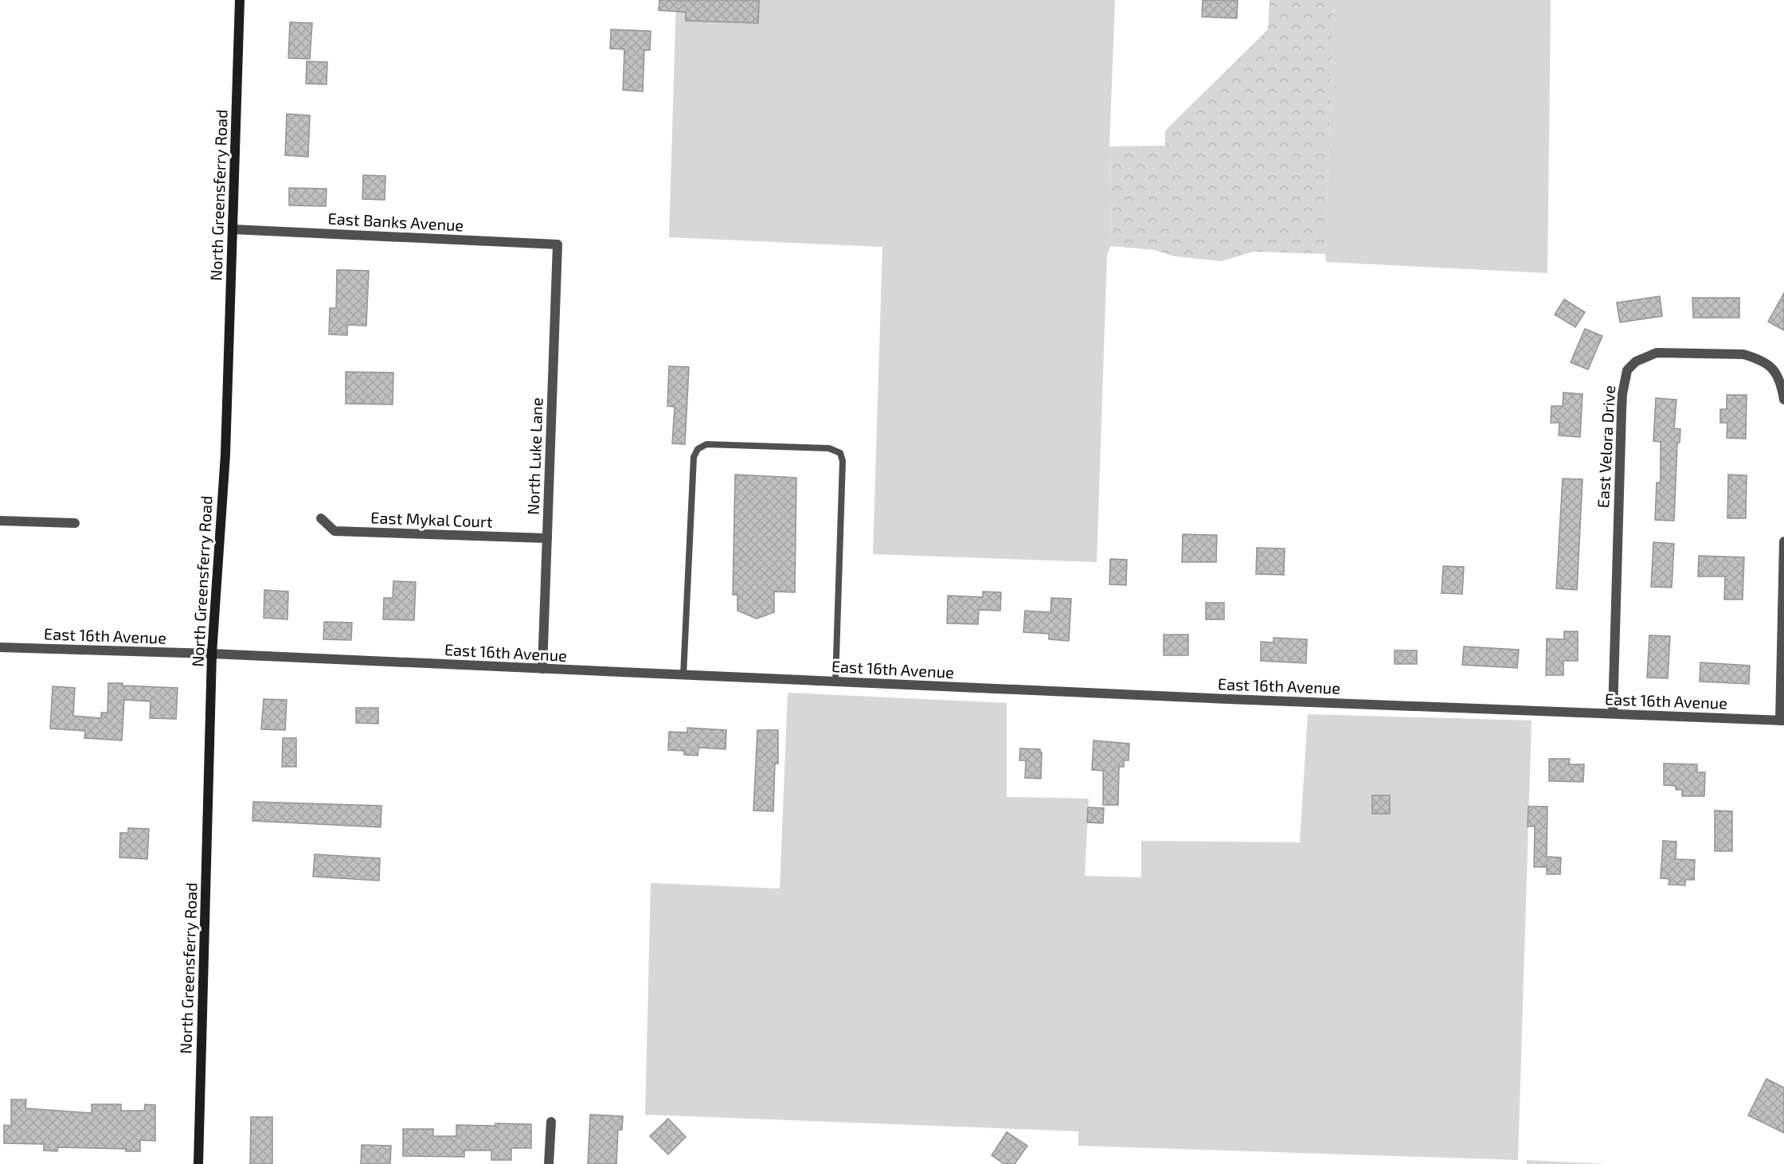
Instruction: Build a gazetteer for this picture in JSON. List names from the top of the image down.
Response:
{
  "streets": {
    "main road": ["North Greensferry Road"],
    "street": [
      "East Banks Avenue",
      "East Velora Drive",
      "North Luke Lane",
      "East Mykal Court",
      "East 16th Avenue"
    ]
  },
  "crossings": [
    ["North Greensferry Road", "East Banks Avenue"],
    ["North Greensferry Road", "East 16th Avenue"],
    ["East Banks Avenue", "North Luke Lane"],
    ["East Velora Drive", "East 16th Avenue"],
    ["North Luke Lane", "East Mykal Court"],
    ["North Luke Lane", "East 16th Avenue"]
  ]
}
